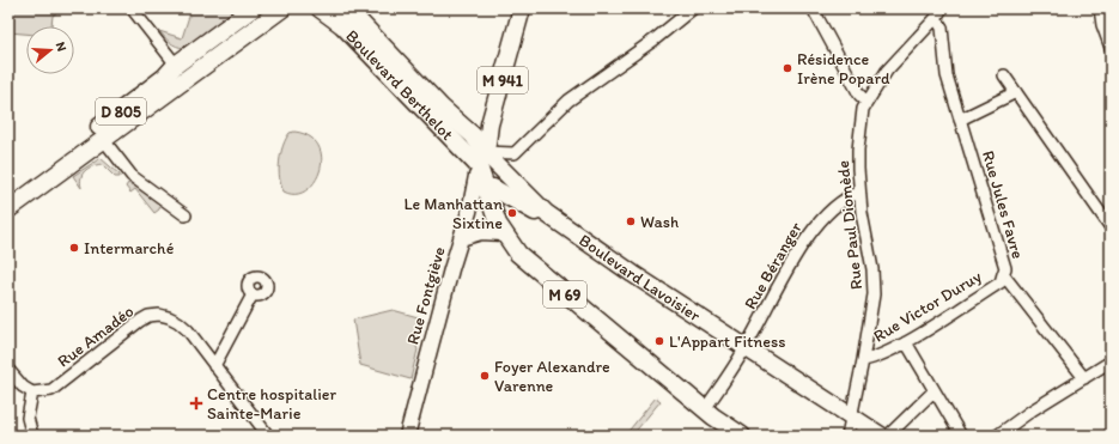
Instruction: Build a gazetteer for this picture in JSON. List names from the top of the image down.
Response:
{
  "streets": {
    "main road": [
      "M 941",
      "Boulevard Berthelot",
      "D 805",
      "Boulevard Lavoisier",
      "M 69",
      "Rue Fontgiève"
    ],
    "street": [
      "Rue Jules Favre",
      "Rue Paul Diomède",
      "Rue Béranger",
      "Rue Victor Duruy",
      "Rue Amadéo"
    ]
  },
  "crossings": [
    ["M 941", "Boulevard Berthelot"],
    ["M 941", "Boulevard Lavoisier"],
    ["M 941", "M 69"],
    ["Boulevard Berthelot", "Boulevard Lavoisier"],
    ["Boulevard Berthelot", "M 69"],
    ["Rue Jules Favre", "Rue Paul Diomède"],
    ["Rue Jules Favre", "Rue Victor Duruy"],
    ["Rue Paul Diomède", "Rue Béranger"],
    ["Rue Paul Diomède", "Boulevard Lavoisier"],
    ["Rue Paul Diomède", "Rue Victor Duruy"],
    ["Rue Béranger", "Boulevard Lavoisier"],
    ["Rue Béranger", "M 69"],
    ["Boulevard Lavoisier", "M 69"],
    ["M 69", "Rue Fontgiève"]
  ],
  "places": {
    "other": [
      "Résidence Irène Popard",
      "Le Manhattan Sixtine",
      "Wash",
      "Intermarché",
      "L'Appart Fitness",
      "Foyer Alexandre Varenne"
    ],
    "health": ["Centre hospitalier Sainte-Marie"]
  },
  "north": "right"
}
